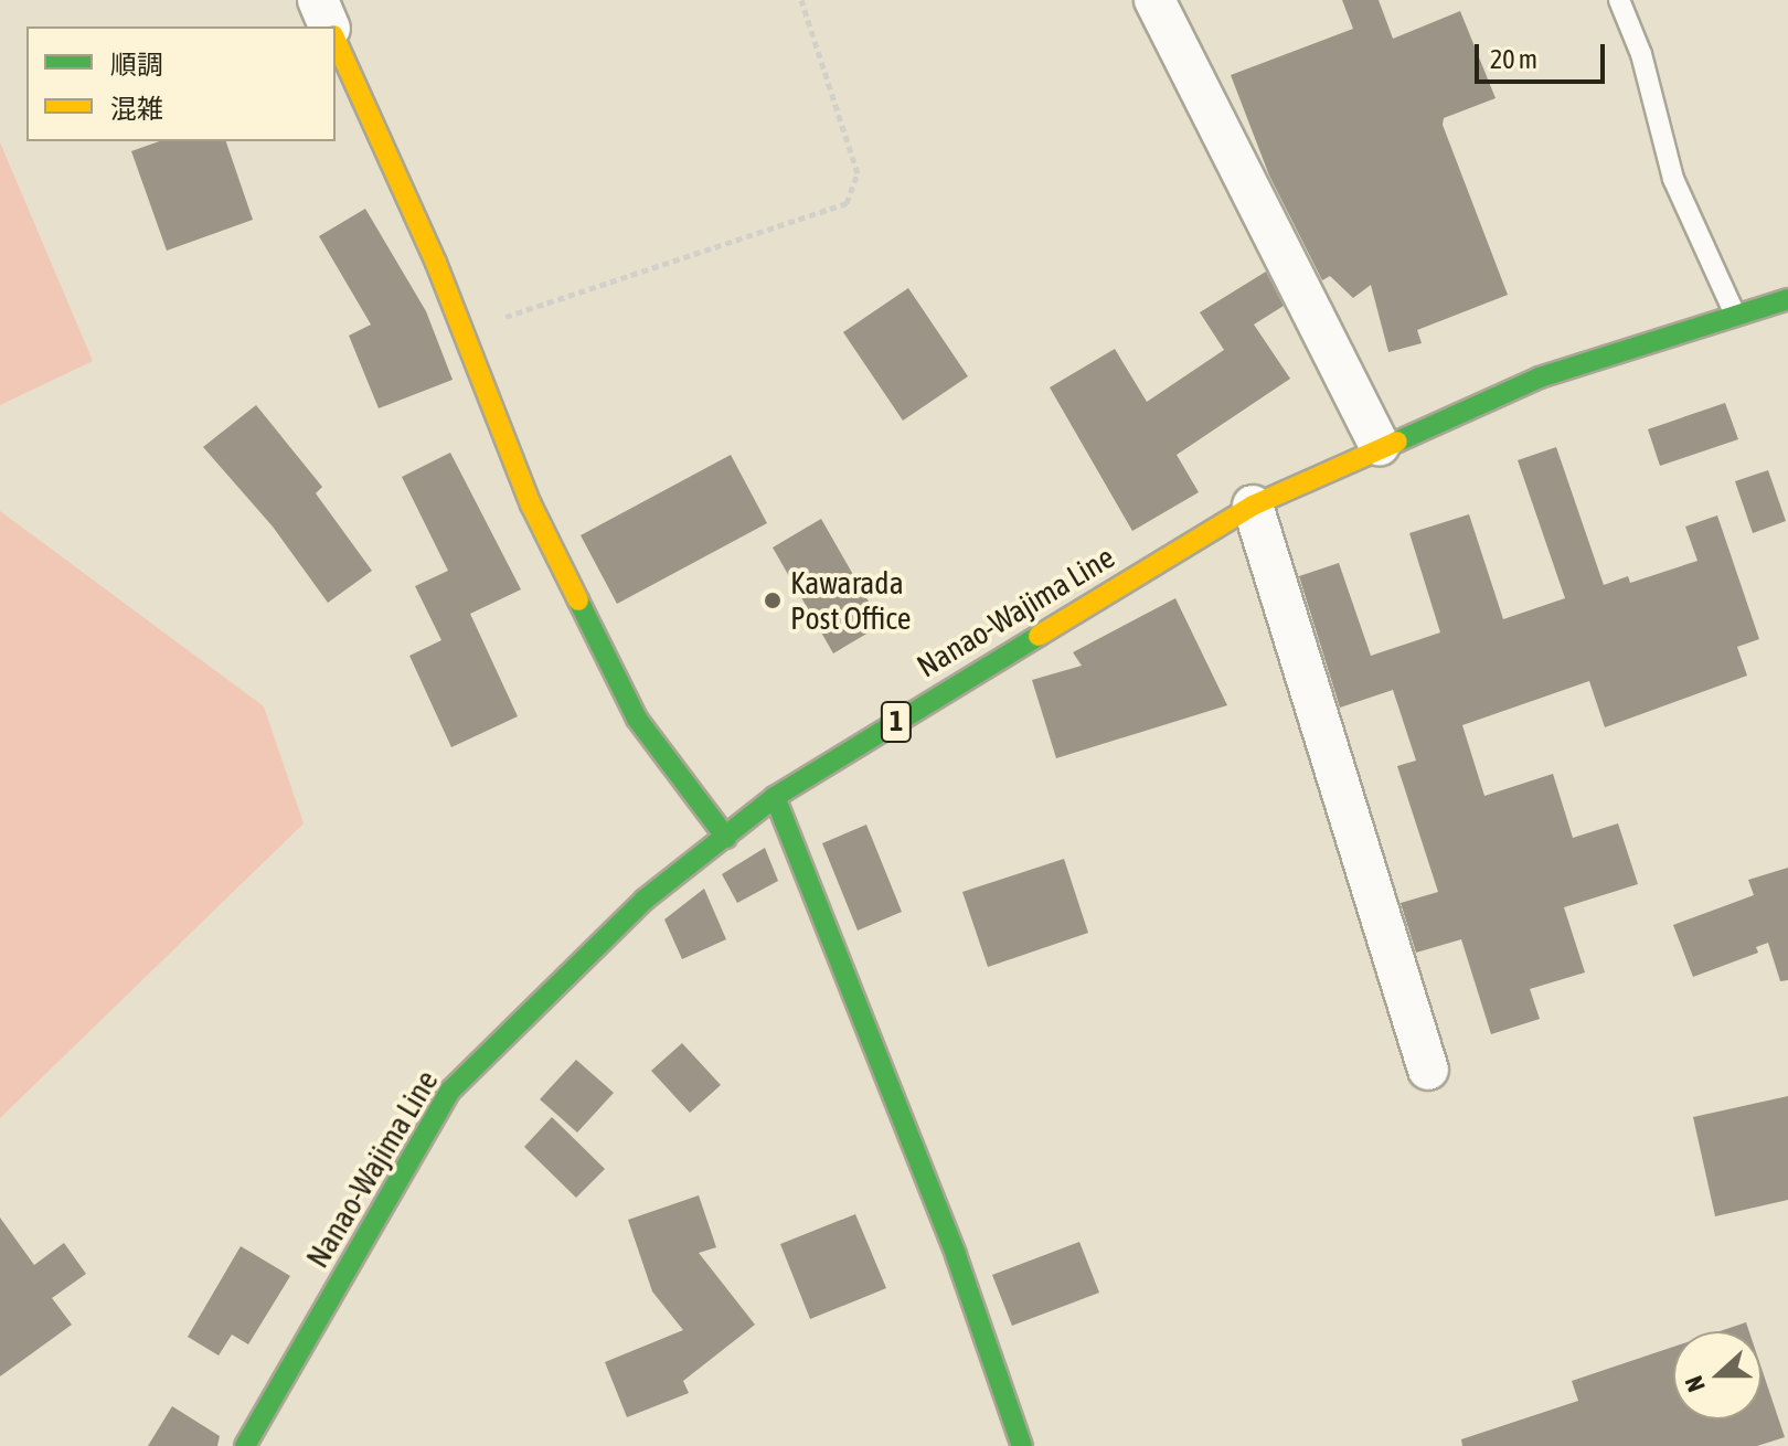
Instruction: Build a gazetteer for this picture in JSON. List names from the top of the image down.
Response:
{
  "streets": {
    "main road": ["Nanao-Wajima Line", "1"]
  },
  "places": ["Kawarada Post Office"],
  "legend": ["順調", "混雑"],
  "scale_bar": "20 m",
  "north": "left"
}
